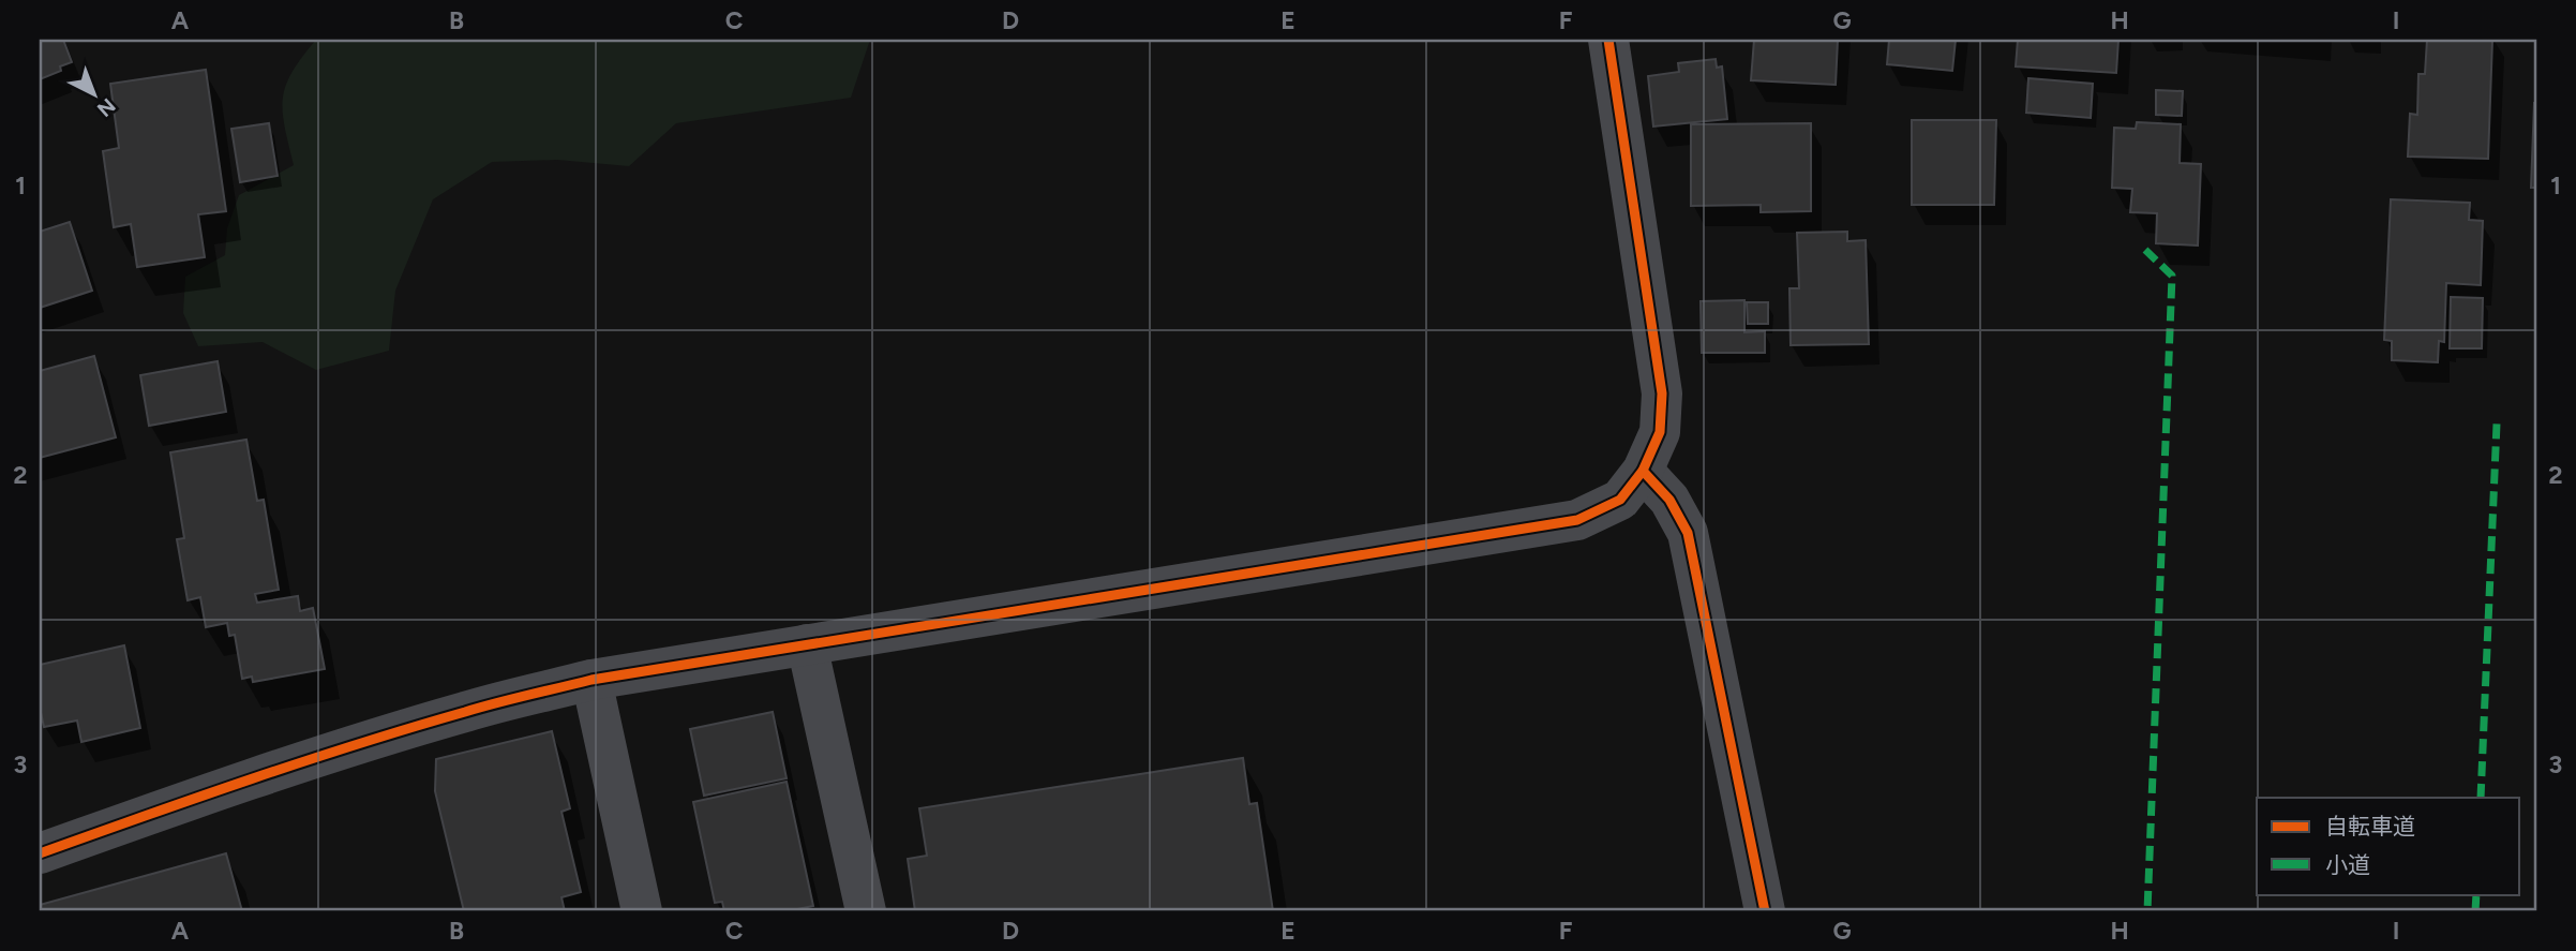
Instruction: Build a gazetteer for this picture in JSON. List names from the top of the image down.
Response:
{
  "legend": ["自転車道", "小道"],
  "north": "bottom right",
  "grid": {
    "columns": [
      "A",
      "B",
      "C",
      "D",
      "E",
      "F",
      "G",
      "H",
      "I"
    ],
    "rows": ["1", "2", "3"]
  }
}
